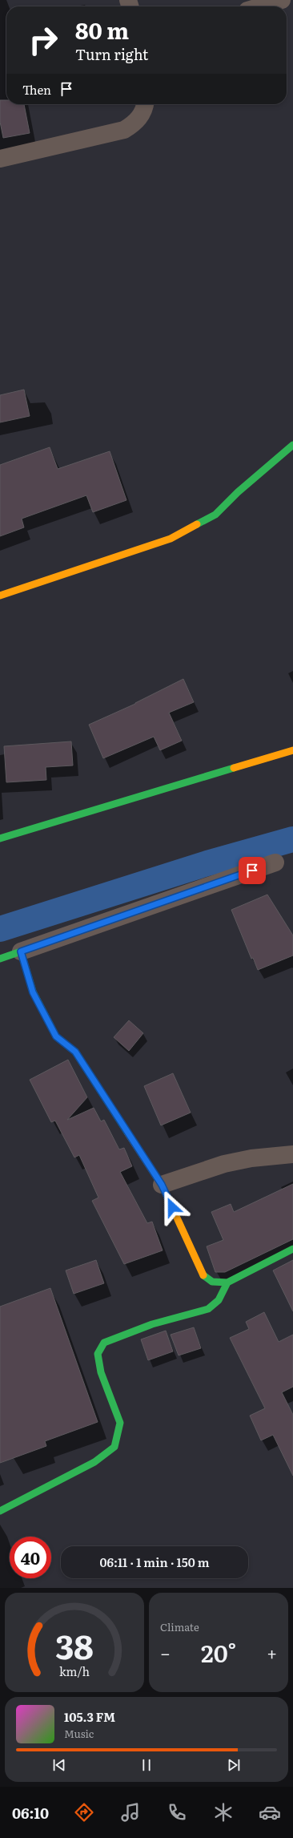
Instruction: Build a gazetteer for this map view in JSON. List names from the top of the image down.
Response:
{
  "page": {
    "turn": ["80 m", "Turn right"],
    "then": "Then",
    "limit": "40",
    "trip": "06:11 · 1 min · 150 m",
    "tile": "Climate",
    "heat": ["−", "20°", "+"],
    "song": ["105.3 FM", "Music"],
    "tabs": "06:10",
    "gauge": ["38", "km/h"]
  }
}
